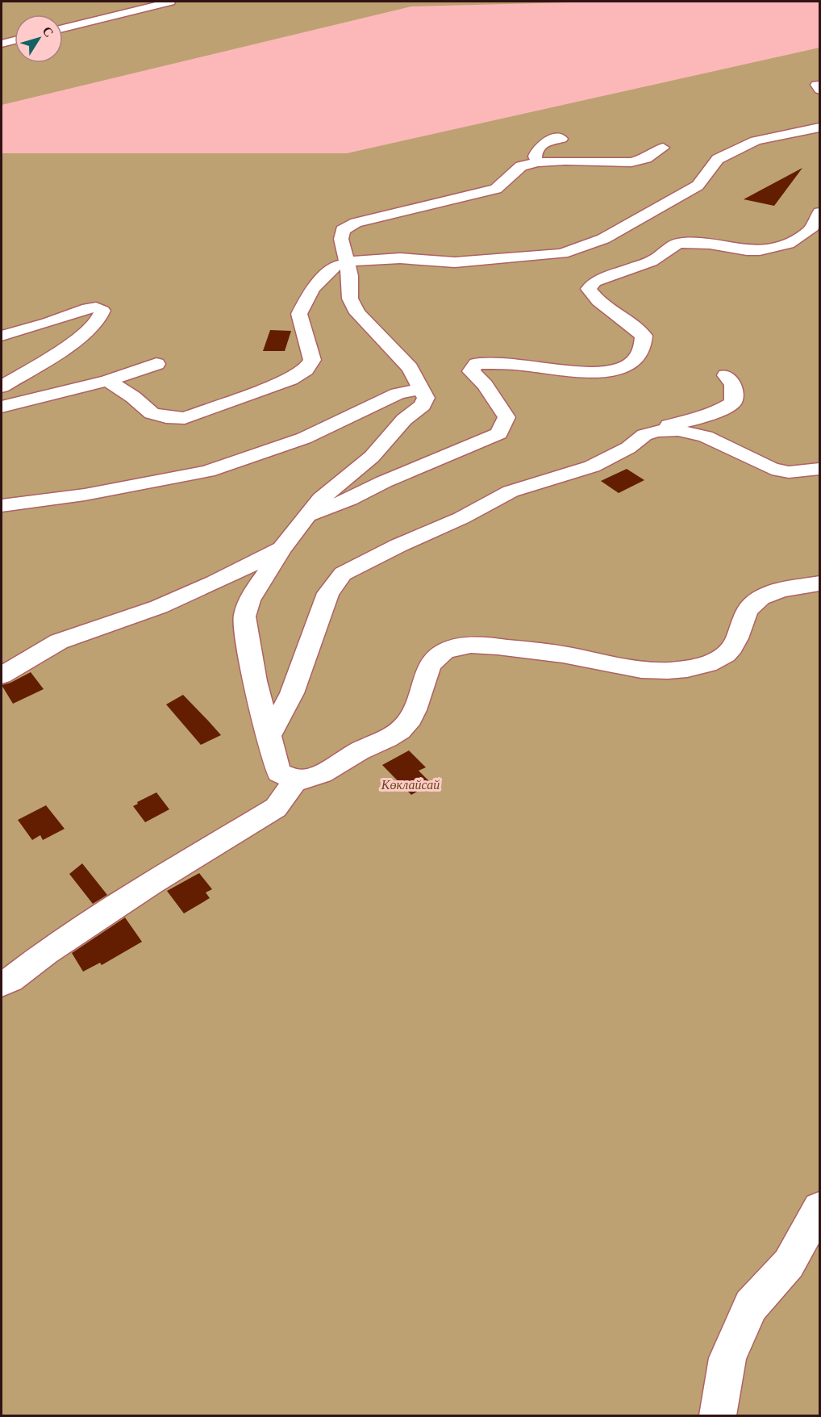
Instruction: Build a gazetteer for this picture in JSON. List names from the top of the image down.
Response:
{
  "parks": ["Көклайсай"],
  "north": "top right"
}
